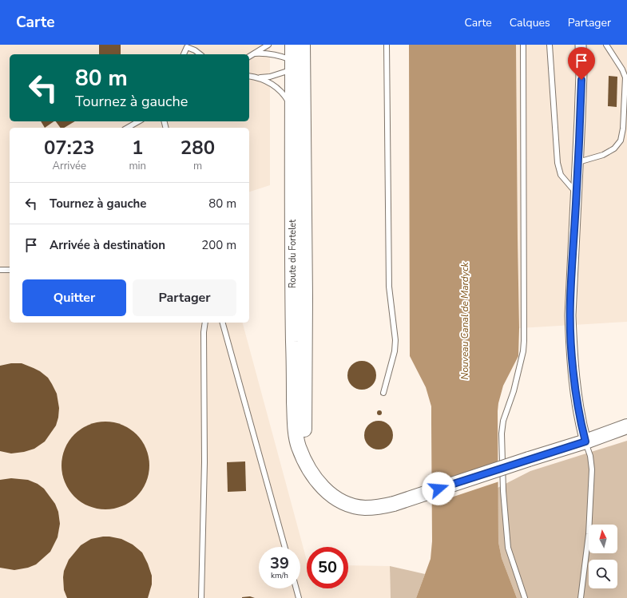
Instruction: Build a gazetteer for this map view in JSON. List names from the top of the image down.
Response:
{
  "streets": {
    "main road": ["Route du Fortelet"]
  },
  "water": ["Nouveau Canal de Mardyck"],
  "north": "top",
  "page": {
    "header": "Carte",
    "nav": ["Carte", "Calques", "Partager"],
    "turn": ["80 m", "Tournez à gauche"],
    "eta": [
      "07:23",
      "Arrivée",
      "1",
      "min",
      "280",
      "m"
    ],
    "list": [
      {
        "name": "Tournez à gauche",
        "value": "80 m"
      },
      {
        "name": "Arrivée à destination",
        "value": "200 m"
      }
    ],
    "buttons": ["Quitter", "Partager"],
    "speed": "39 km/h",
    "limit": "50"
  }
}
